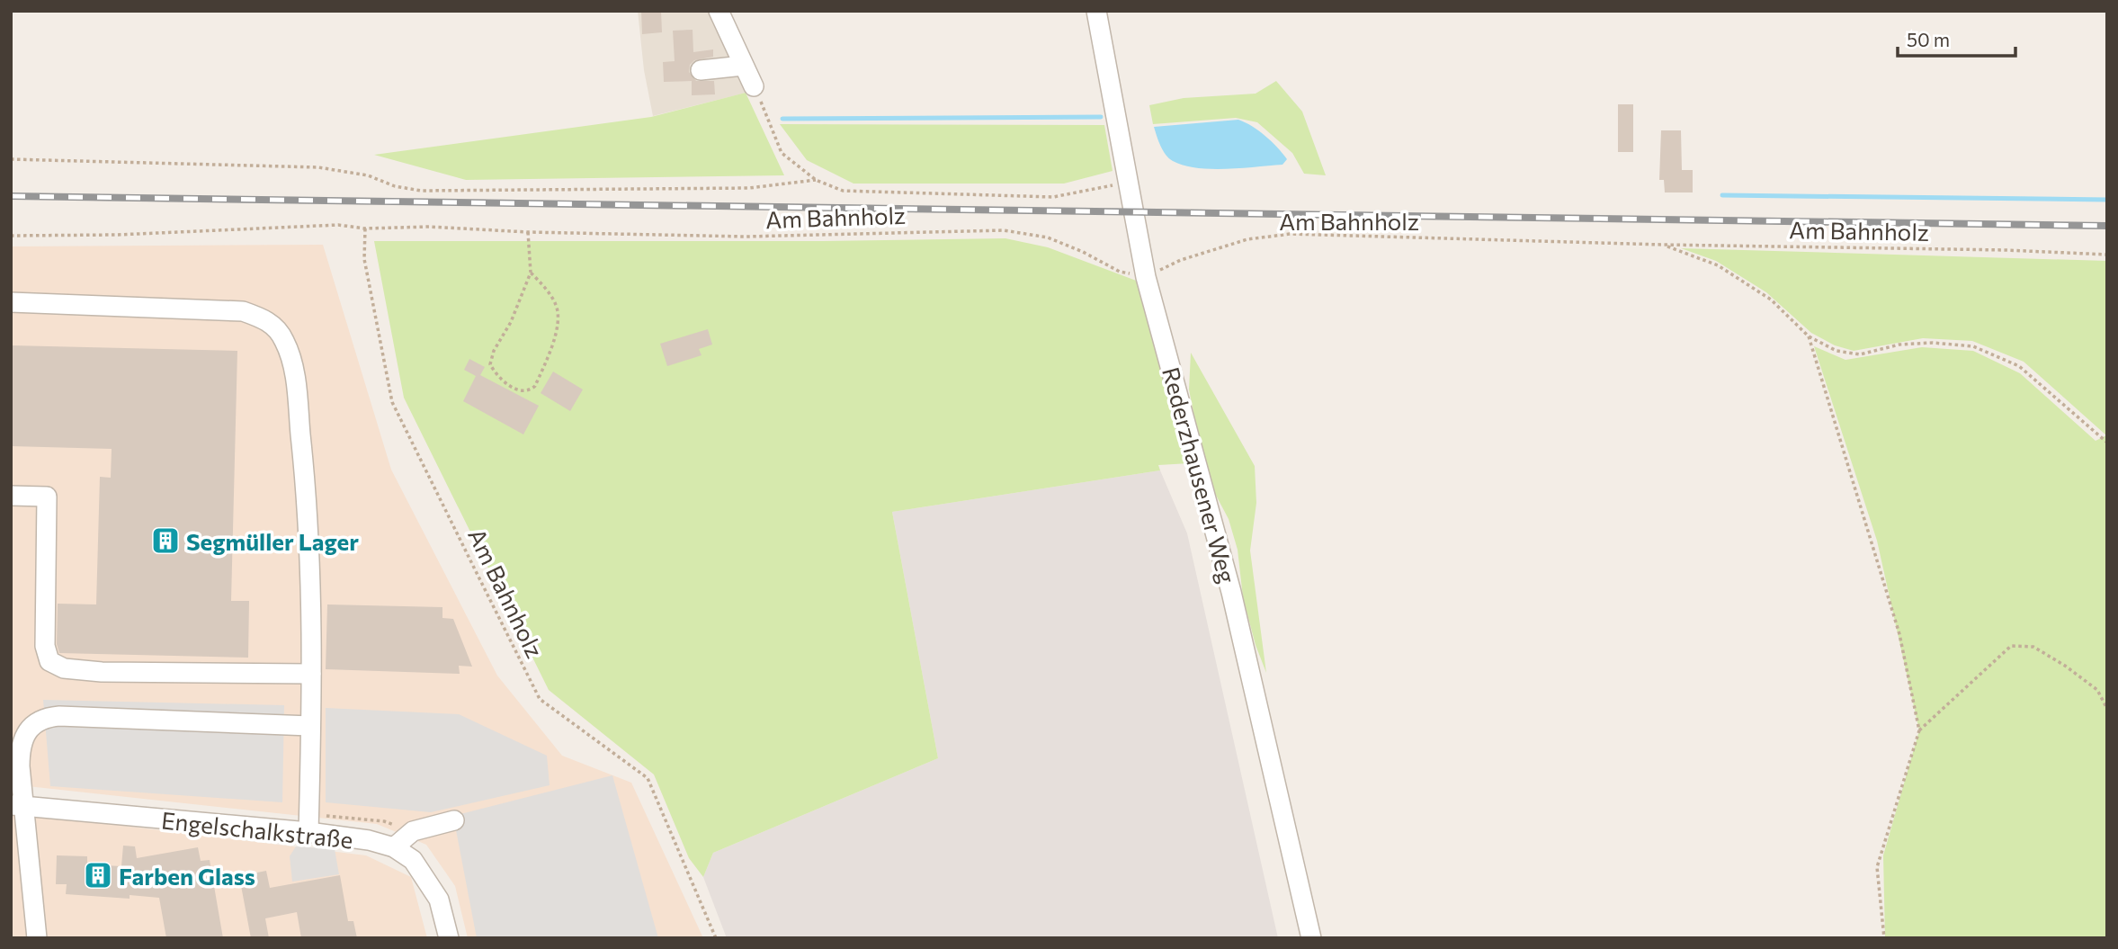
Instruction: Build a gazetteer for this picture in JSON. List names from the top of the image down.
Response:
{
  "streets": {
    "street": ["Rederzhausener Weg", "Engelschalkstraße"],
    "path": ["Am Bahnholz"]
  },
  "crossings": [
    ["Am Bahnholz", "Rederzhausener Weg"]
  ],
  "places": {
    "building": ["Segmüller Lager", "Farben Glass"]
  },
  "scale_bar": "50 m"
}
